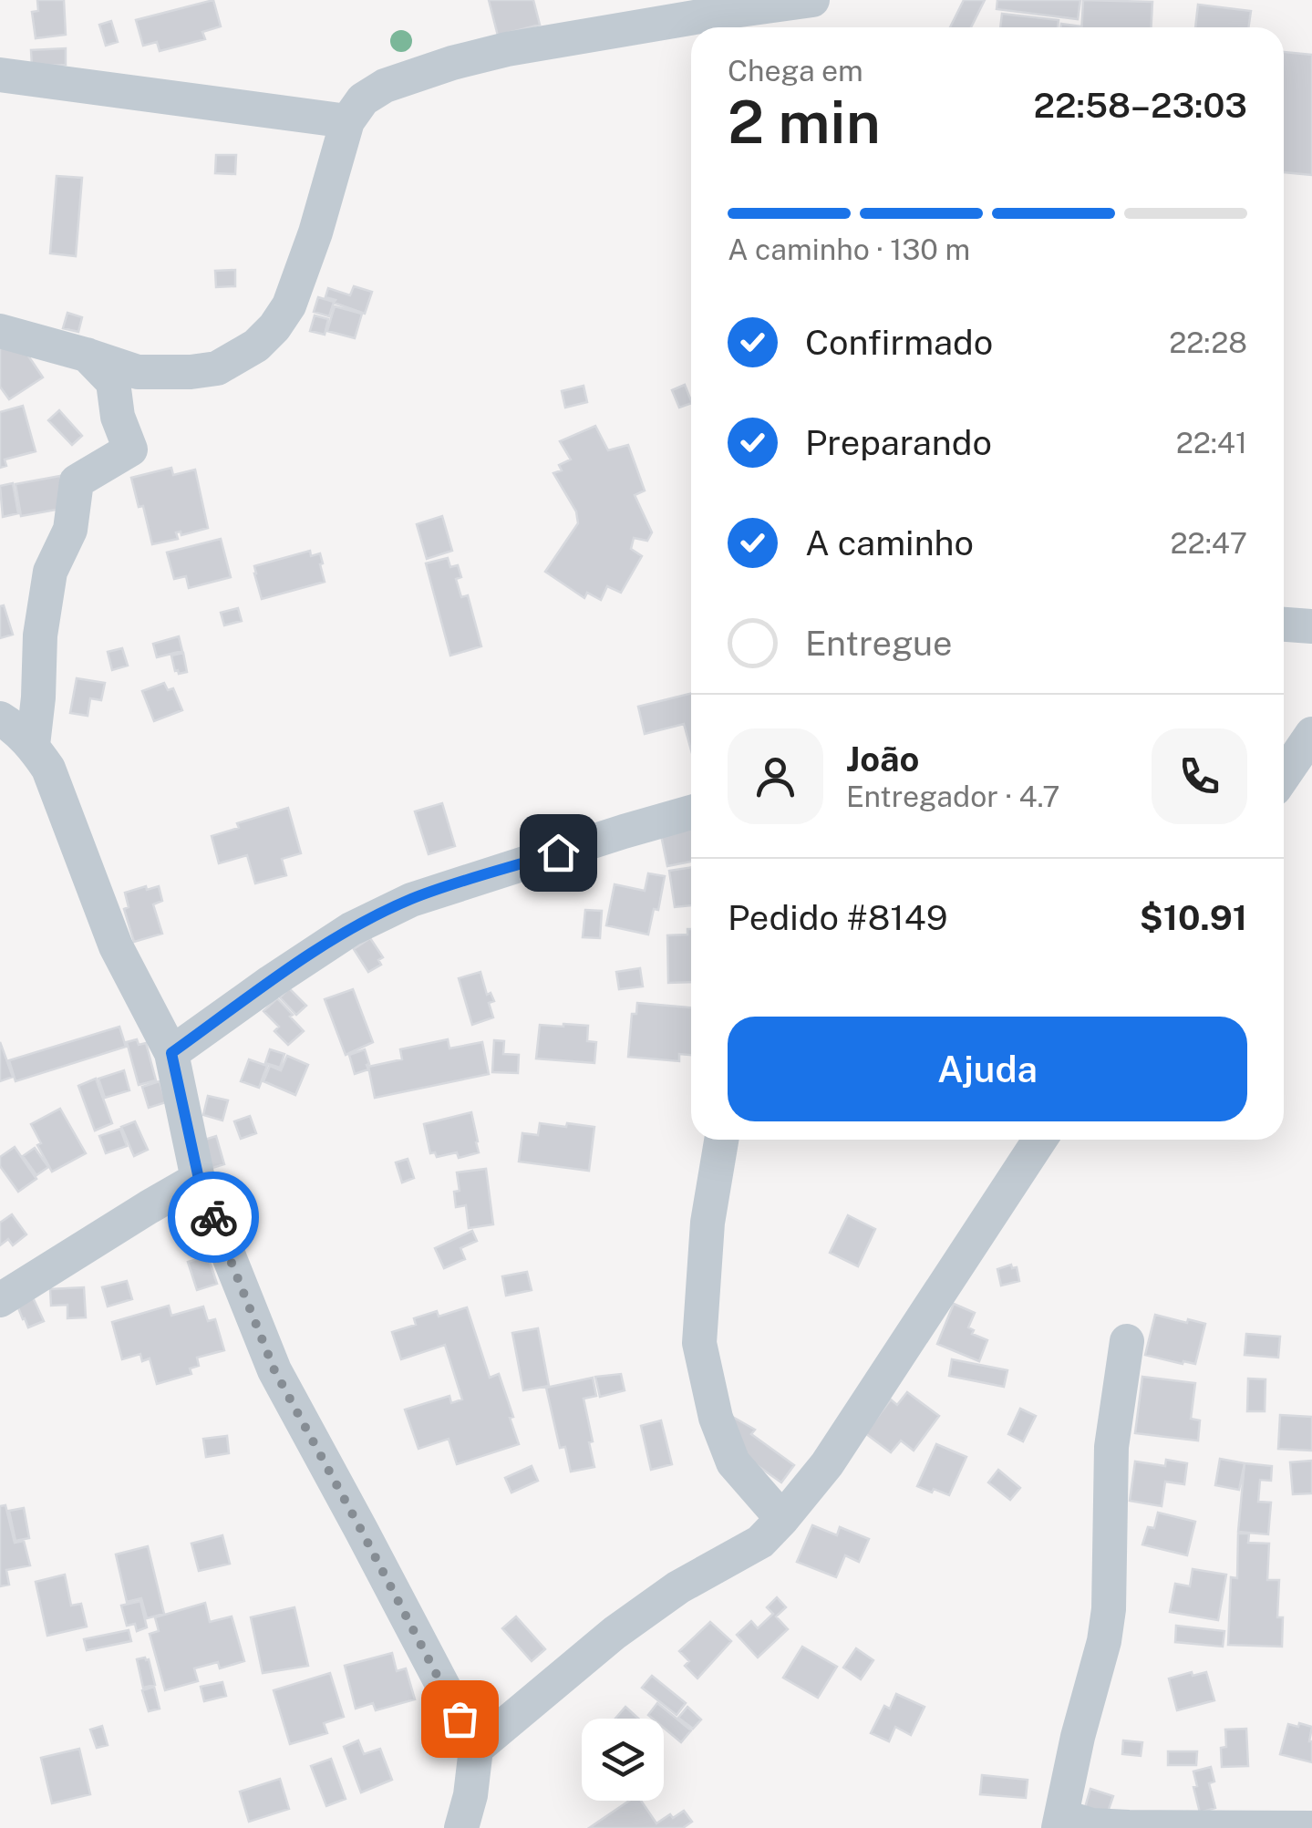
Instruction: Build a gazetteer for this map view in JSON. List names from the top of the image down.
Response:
{
  "page": {
    "heading": ["2 min", "Chega em", "22:58–23:03"],
    "panel": [
      "João",
      "Entregador · 4.7",
      "Pedido #8149",
      "$10.91"
    ],
    "bar": "A caminho · 130 m",
    "list": [
      ["Confirmado", "22:28"],
      ["Preparando", "22:41"],
      ["A caminho", "22:47"],
      "Entregue"
    ],
    "buttons": "Ajuda"
  }
}
